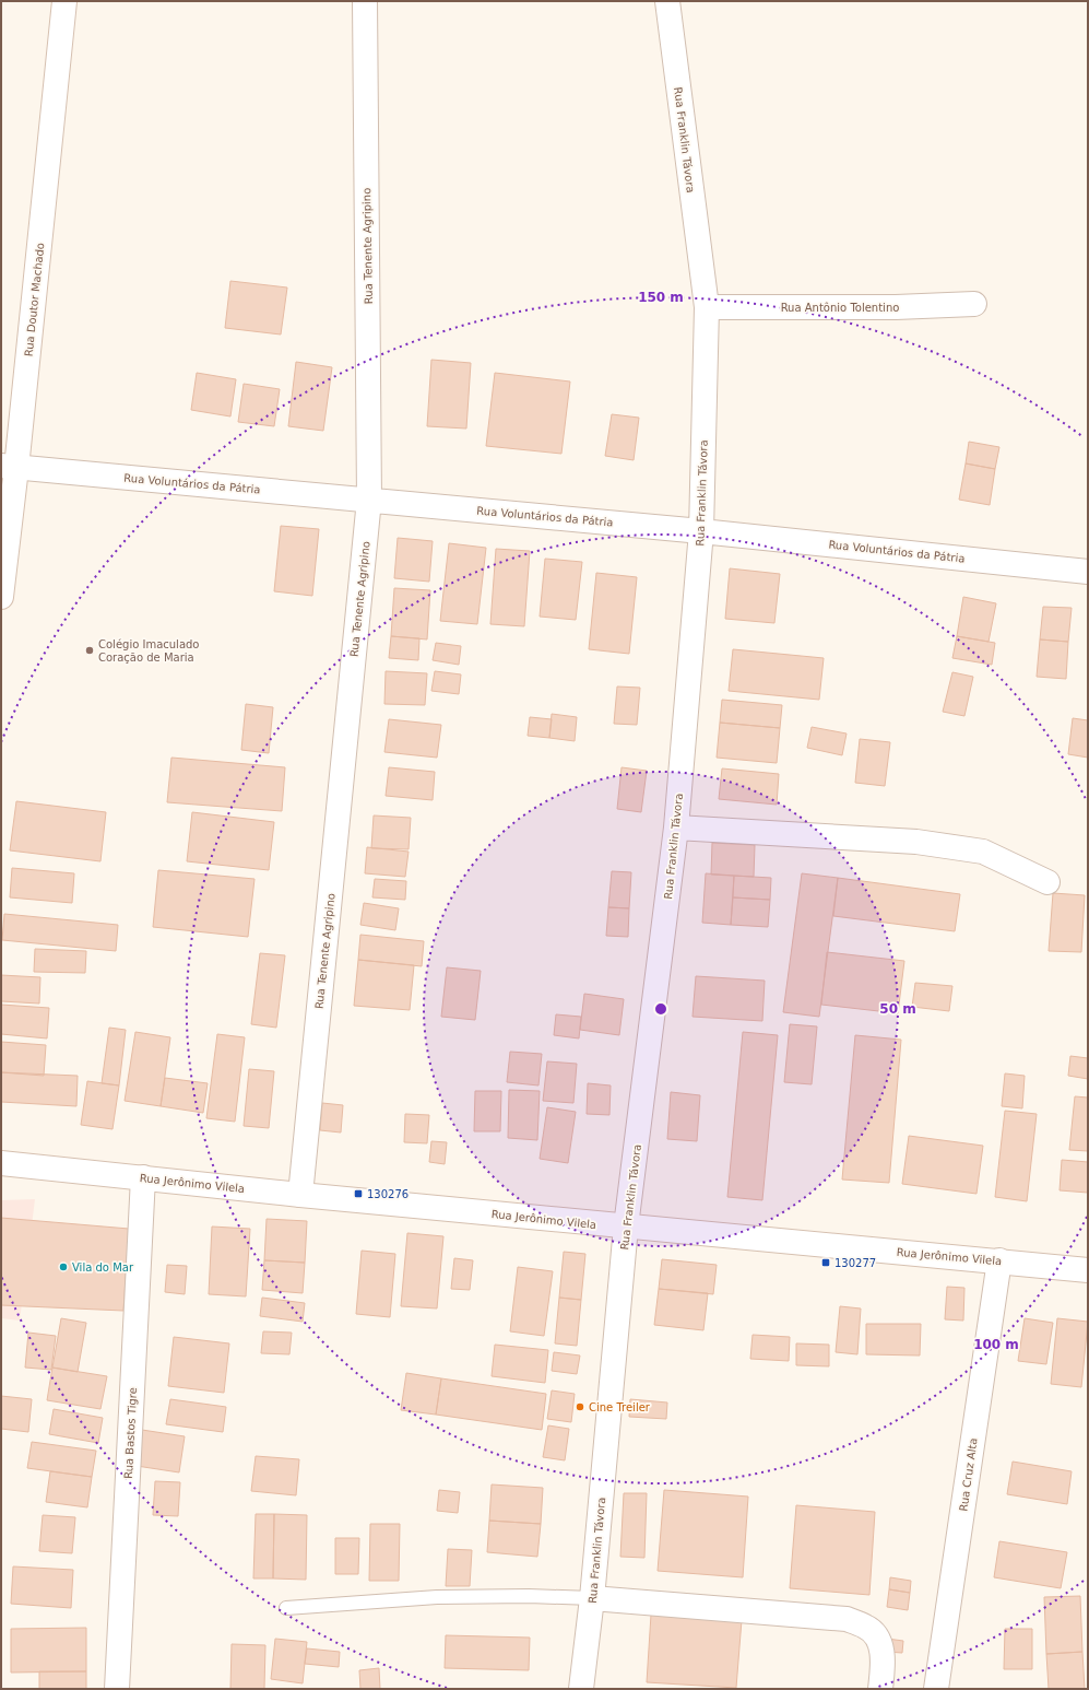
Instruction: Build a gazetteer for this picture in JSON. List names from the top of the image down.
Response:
{
  "streets": {
    "street": [
      "Rua Franklin Távora",
      "Rua Tenente Agripino",
      "Rua Doutor Machado",
      "Rua Antônio Tolentino",
      "Rua Voluntários da Pátria",
      "Rua Jerônimo Vilela",
      "Rua Bastos Tigre",
      "Rua Cruz Alta"
    ]
  },
  "crossings": [
    ["Rua Franklin Távora", "Rua Antônio Tolentino"],
    ["Rua Franklin Távora", "Rua Voluntários da Pátria"],
    ["Rua Franklin Távora", "Rua Jerônimo Vilela"],
    ["Rua Tenente Agripino", "Rua Voluntários da Pátria"],
    ["Rua Tenente Agripino", "Rua Jerônimo Vilela"],
    ["Rua Doutor Machado", "Rua Voluntários da Pátria"],
    ["Rua Jerônimo Vilela", "Rua Bastos Tigre"],
    ["Rua Jerônimo Vilela", "Rua Cruz Alta"]
  ],
  "places": {
    "other": ["Colégio Imaculado Coração de Maria", "Vila do Mar", "Cine Treiler"],
    "transit": ["130276", "130277"]
  },
  "rings": ["150 m", "50 m", "100 m"]
}
